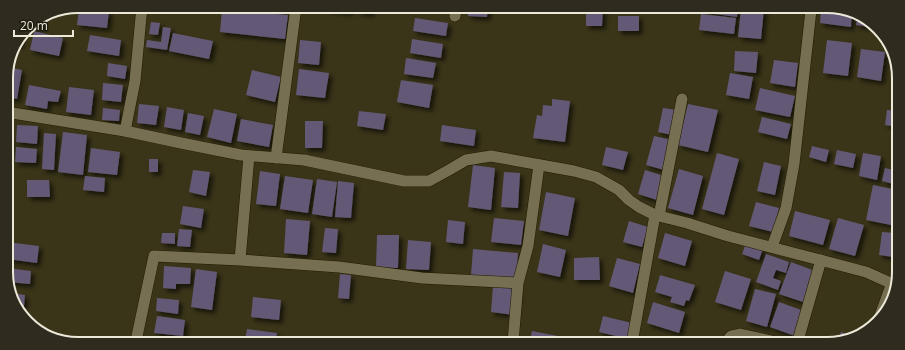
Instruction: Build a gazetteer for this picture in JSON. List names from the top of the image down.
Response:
{
  "scale_bar": "20 m"
}
